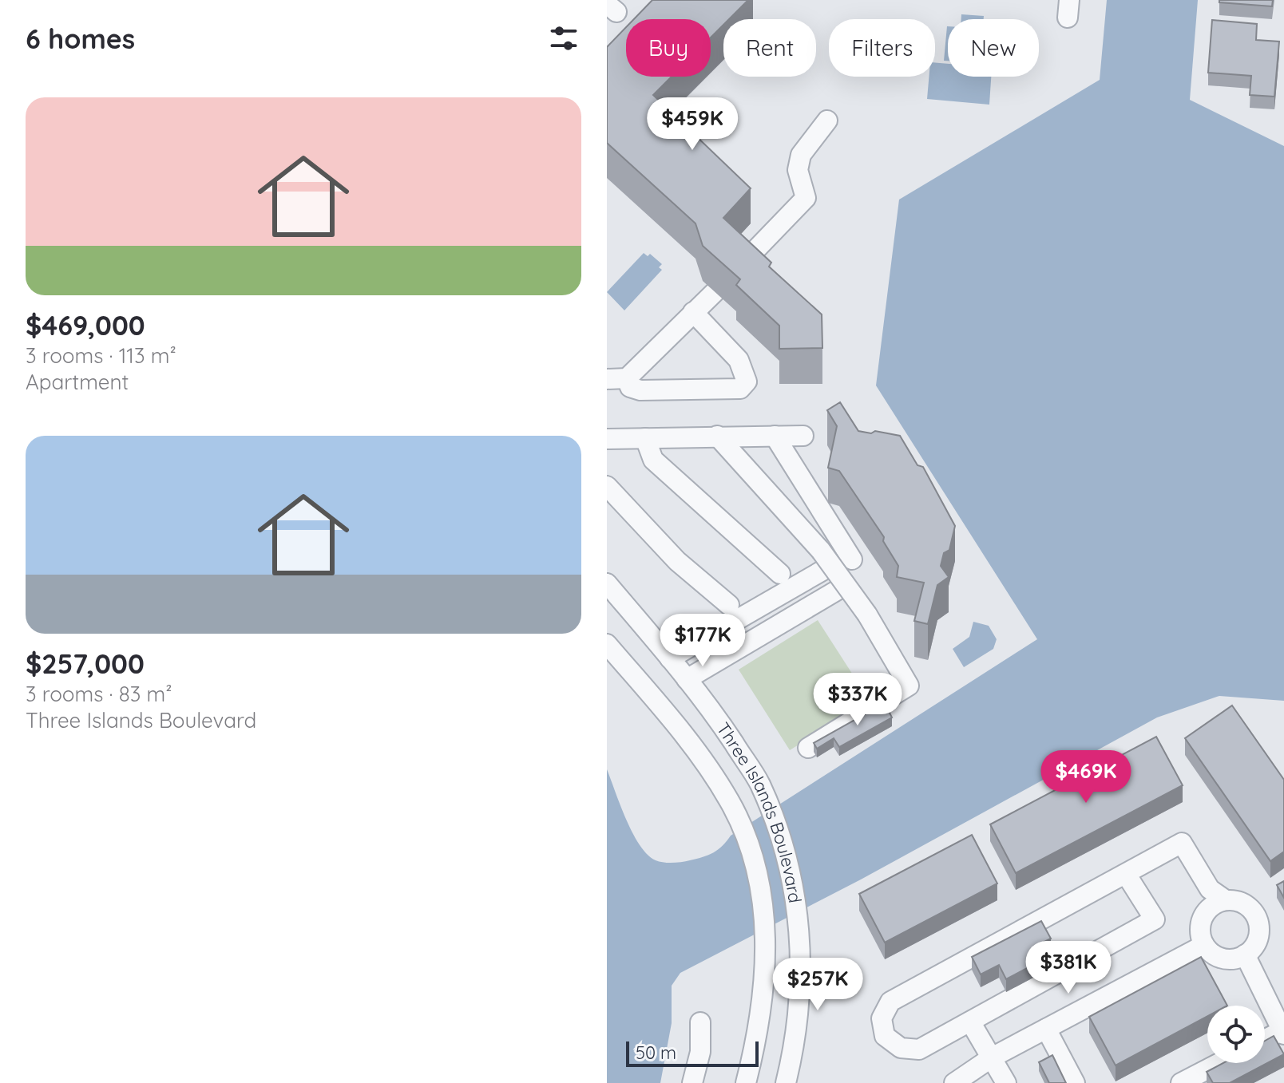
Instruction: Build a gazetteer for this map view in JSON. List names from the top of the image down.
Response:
{
  "streets": {
    "street": ["Three Islands Boulevard"]
  },
  "scale_bar": "50 m",
  "page": {
    "heading": "6 homes",
    "chip": [
      "Buy",
      "Rent",
      "Filters",
      "New"
    ],
    "list": [
      {
        "name": "$469,000",
        "note": "3 rooms · 113 m² · Apartment"
      },
      {
        "name": "$257,000",
        "note": "3 rooms · 83 m² · Three Islands Boulevard"
      }
    ],
    "price": [
      "$459K",
      "$177K",
      "$337K",
      "$469K",
      "$381K",
      "$257K"
    ],
    "scale": "50 m"
  }
}
